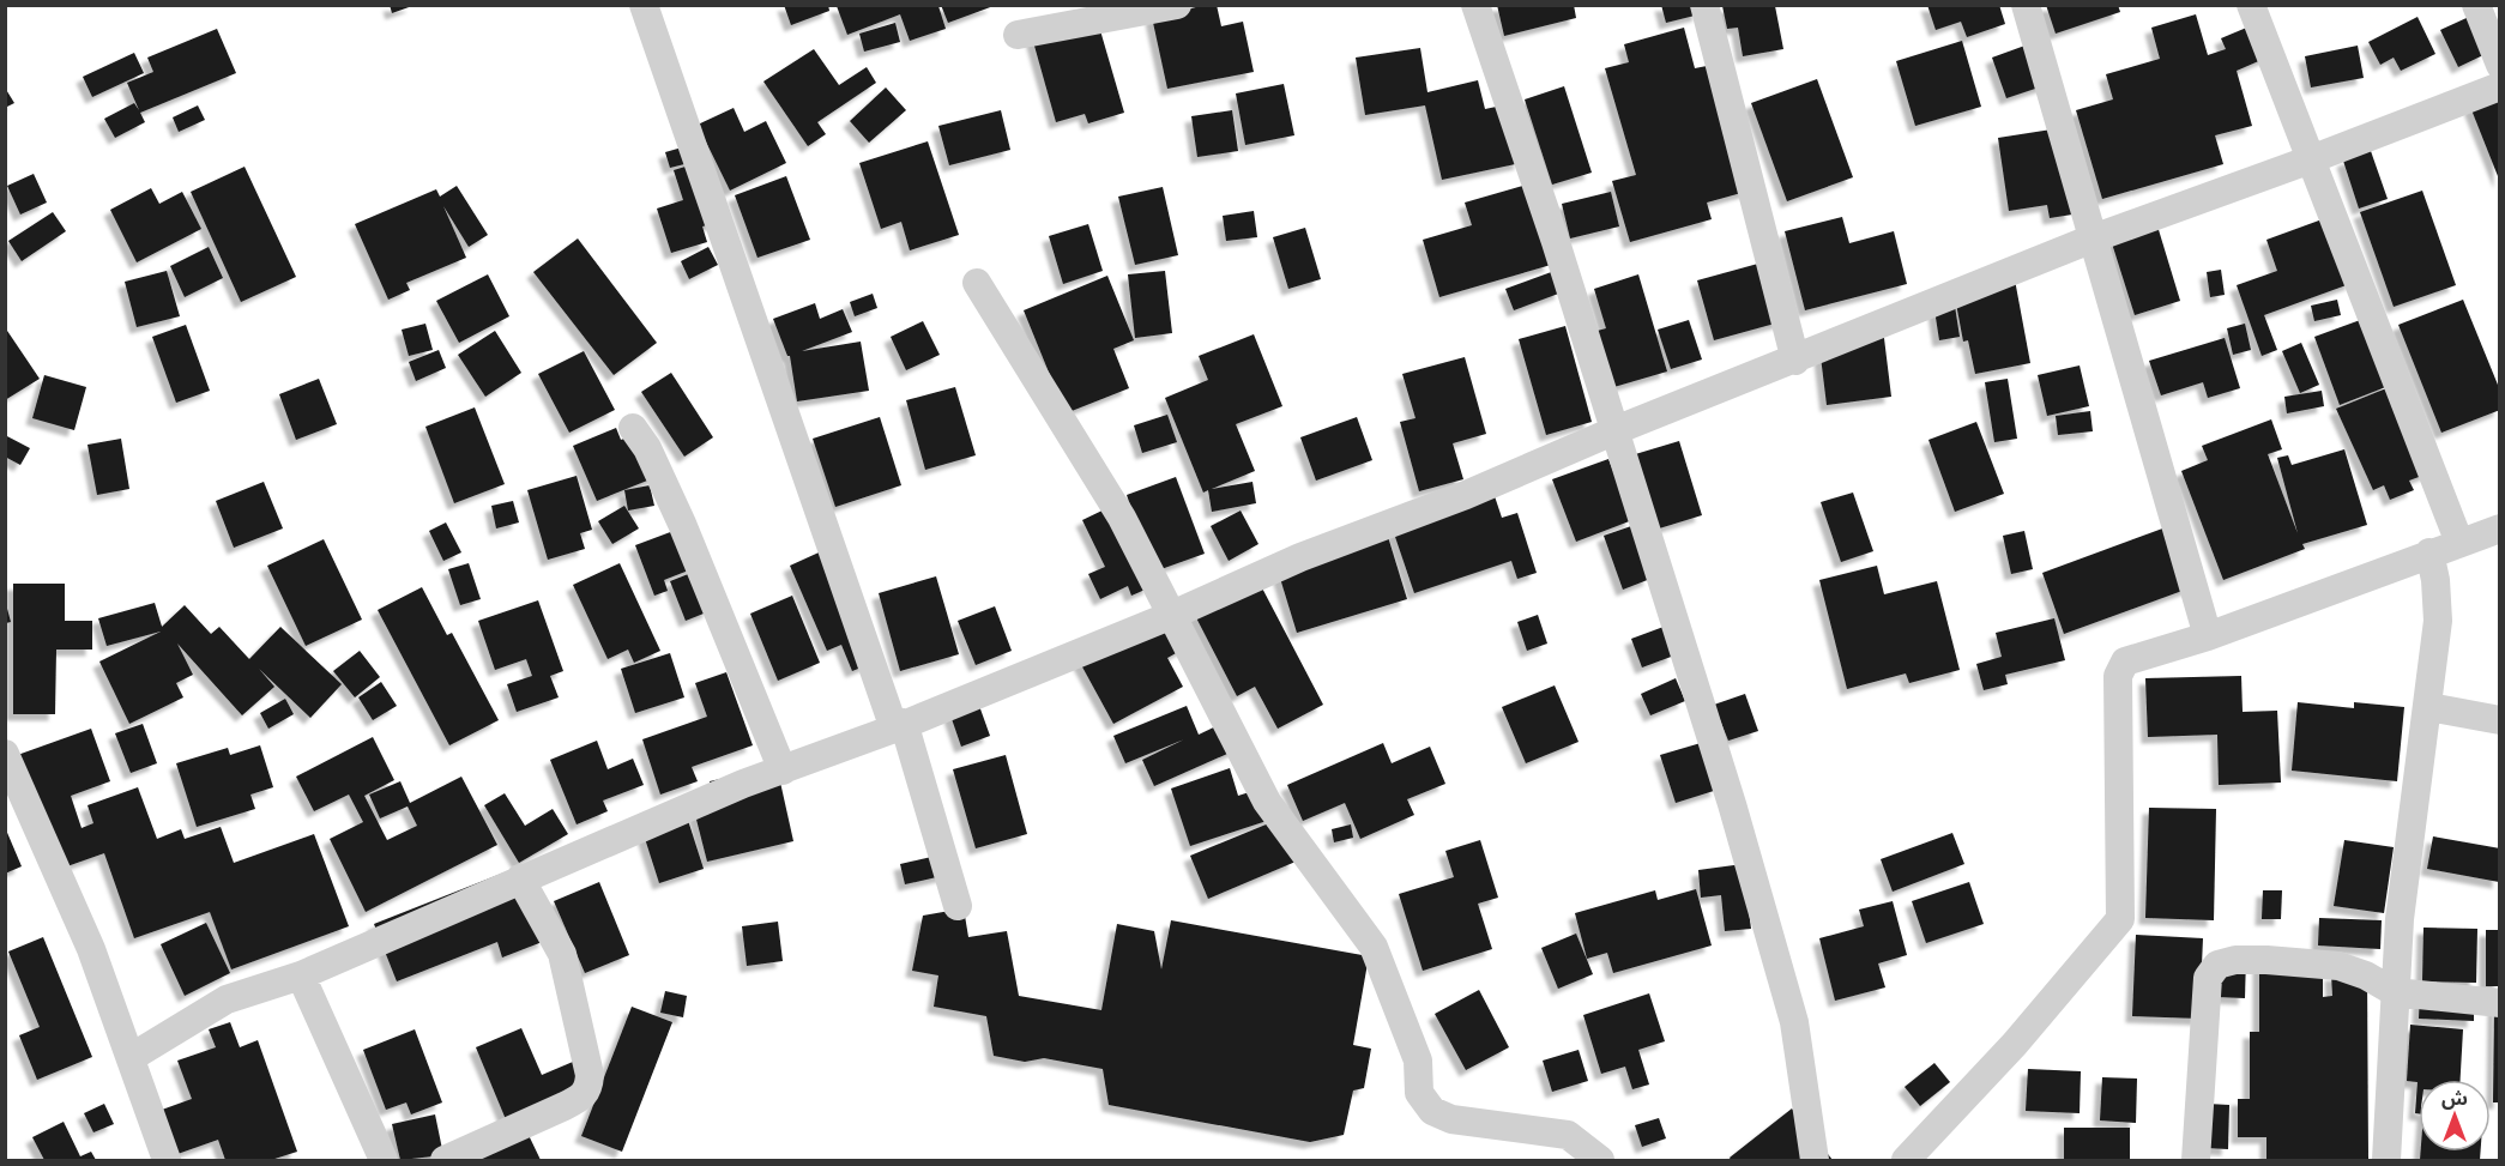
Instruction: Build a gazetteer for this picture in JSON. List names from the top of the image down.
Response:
{
  "north": "top"
}
